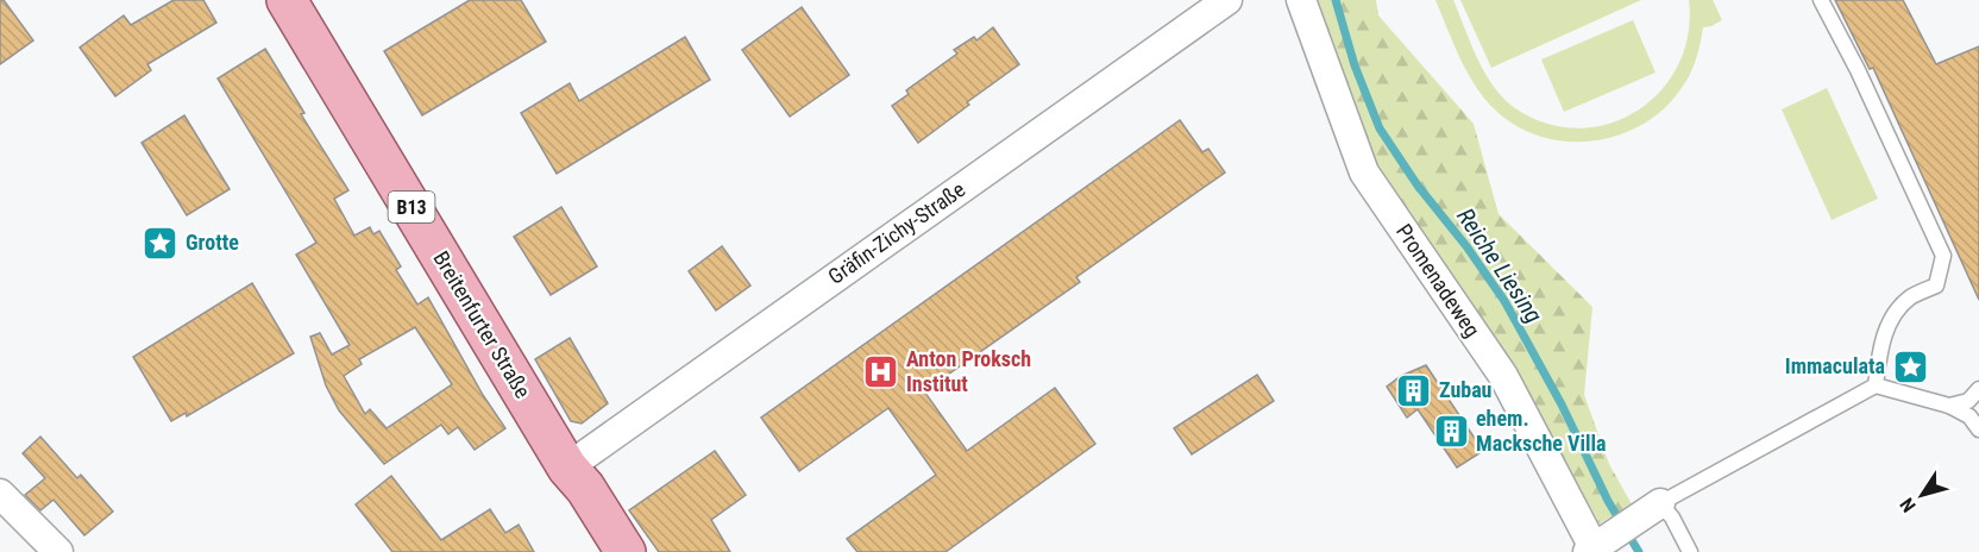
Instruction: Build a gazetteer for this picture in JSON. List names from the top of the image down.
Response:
{
  "streets": {
    "main road": ["B13", "Breitenfurter Straße"],
    "street": ["Gräfin-Zichy-Straße", "Promenadeweg"]
  },
  "crossings": [
    ["Gräfin-Zichy-Straße", "Breitenfurter Straße"]
  ],
  "water": ["Reiche Liesing"],
  "places": {
    "place": ["Grotte", "Immaculata"],
    "hospital": ["Anton Proksch Institut"],
    "building": ["Zubau", "ehem. Macksche Villa"]
  },
  "north": "bottom left"
}
